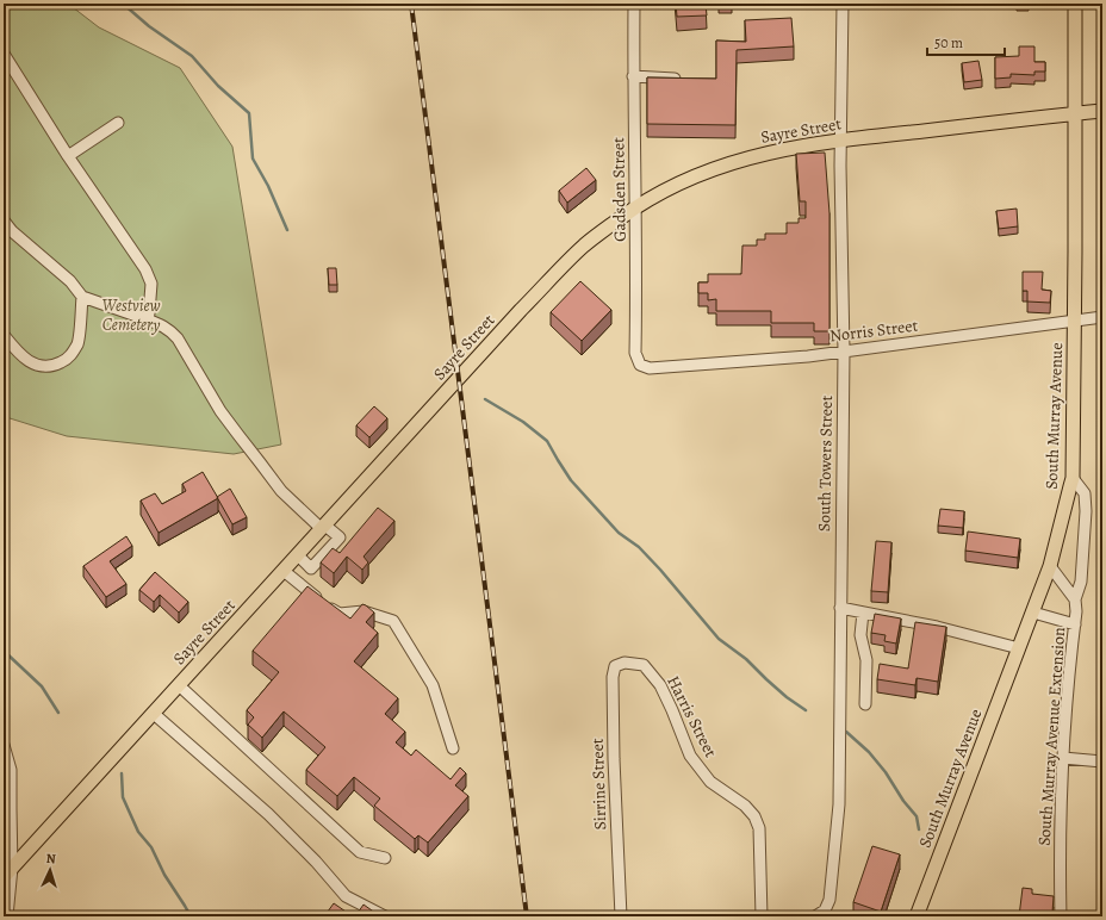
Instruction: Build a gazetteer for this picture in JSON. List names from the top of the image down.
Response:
{
  "streets": {
    "main road": ["Sayre Street", "South Murray Avenue"],
    "street": [
      "Gadsden Street",
      "Norris Street",
      "South Towers Street",
      "Harris Street",
      "South Murray Avenue Extension",
      "Sirrine Street"
    ]
  },
  "crossings": [
    ["Sayre Street", "Gadsden Street"],
    ["Sayre Street", "South Murray Avenue"],
    ["Sayre Street", "South Towers Street"],
    ["Gadsden Street", "Norris Street"],
    ["Norris Street", "South Murray Avenue"],
    ["Norris Street", "South Towers Street"],
    ["South Murray Avenue", "South Murray Avenue Extension"],
    ["Harris Street", "Sirrine Street"]
  ],
  "parks": ["Westview Cemetery"],
  "scale_bar": "50 m",
  "north": "top"
}
